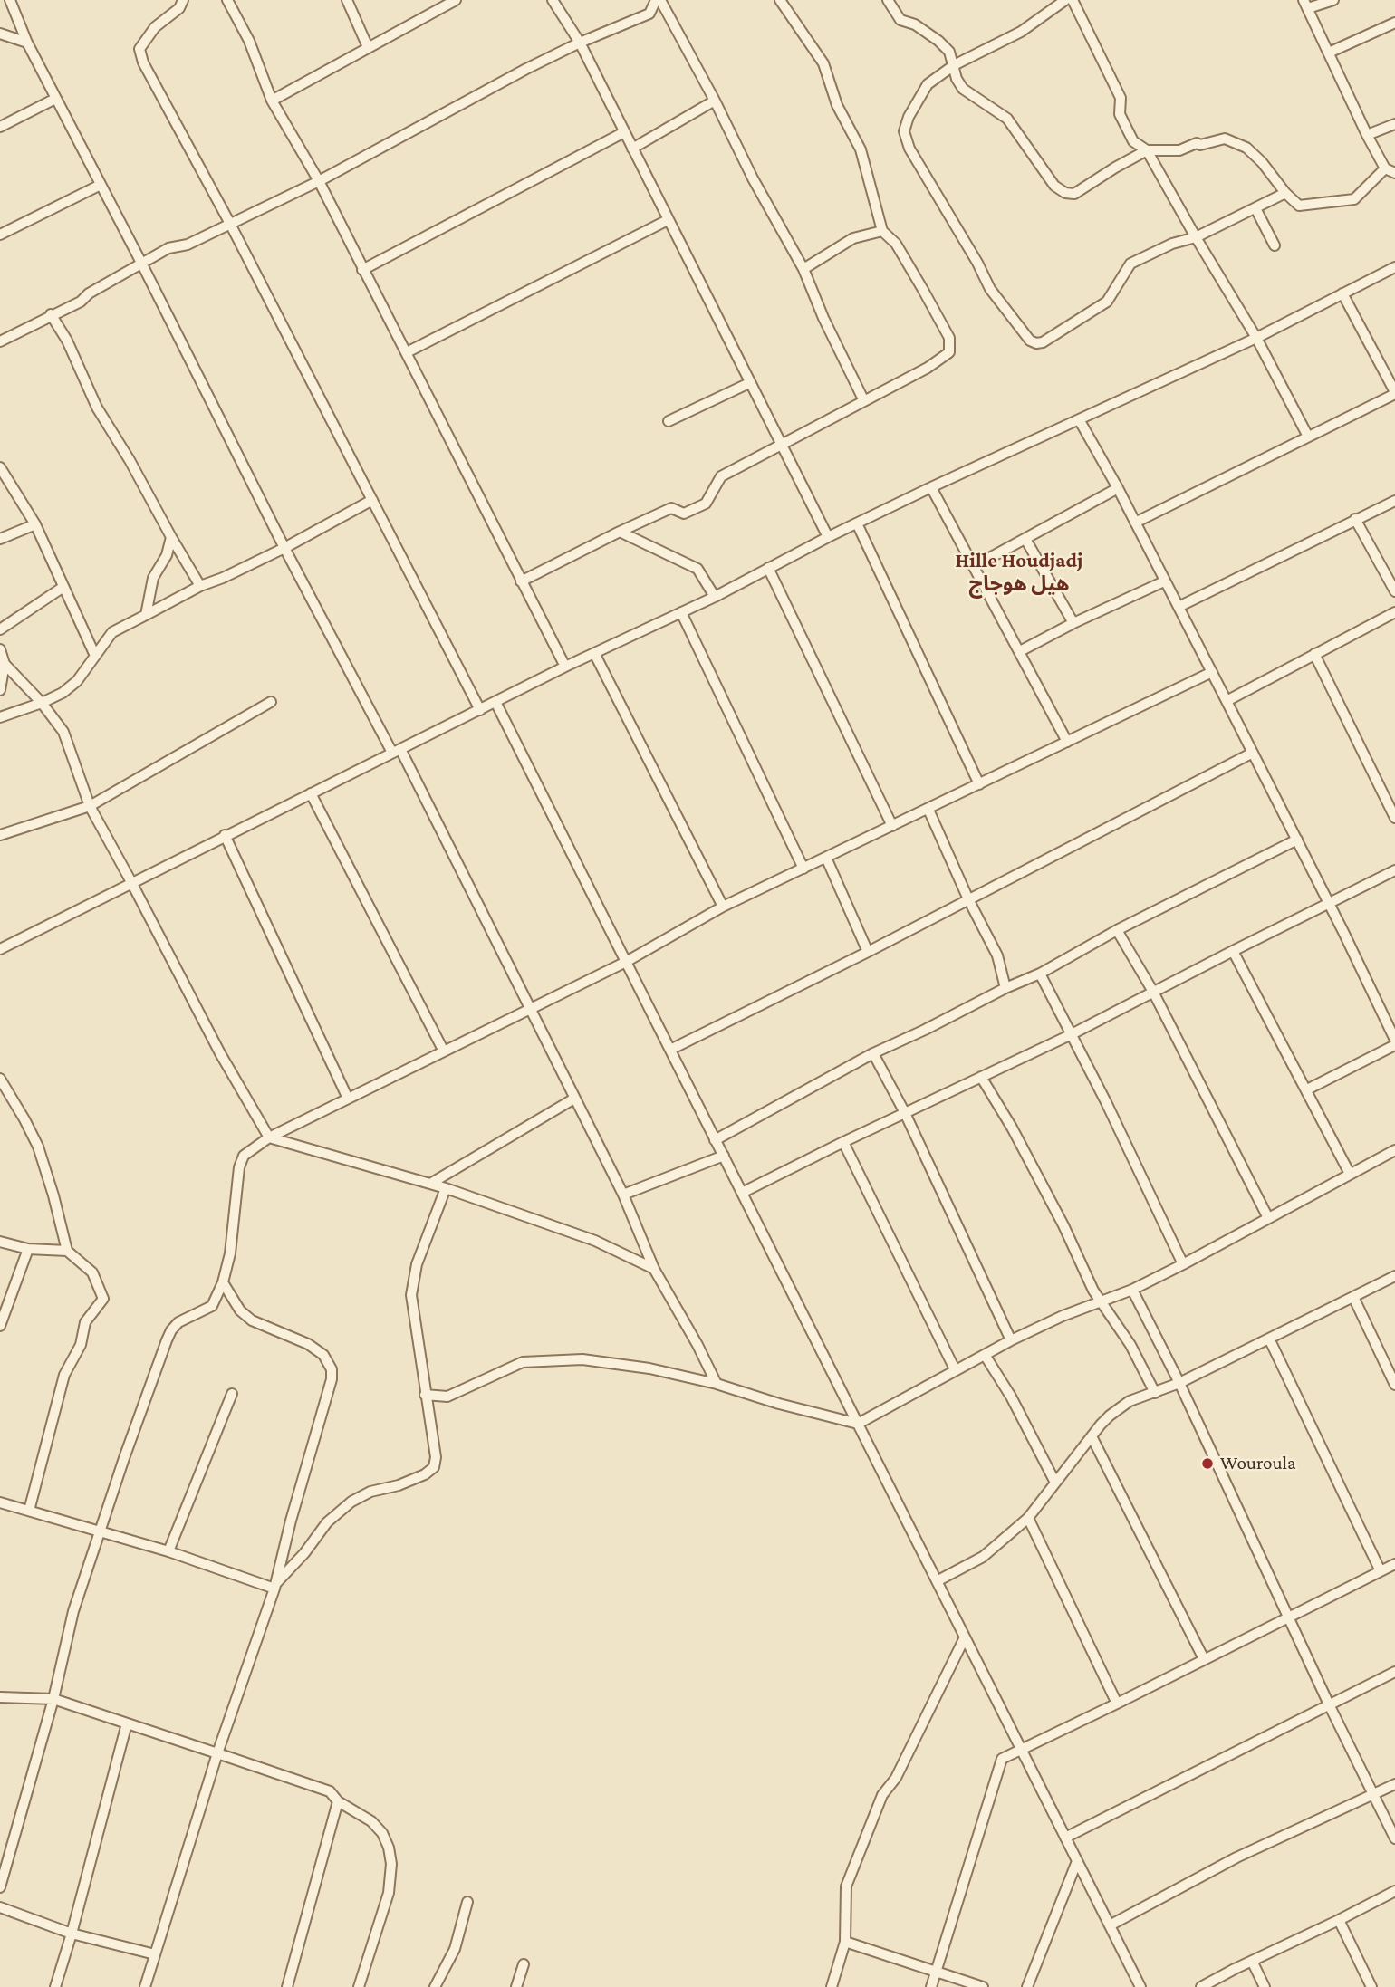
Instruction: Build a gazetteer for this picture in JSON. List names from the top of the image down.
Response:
{
  "districts": ["Hille Houdjadj هيل هوجاج"],
  "places": ["Wouroula"]
}
